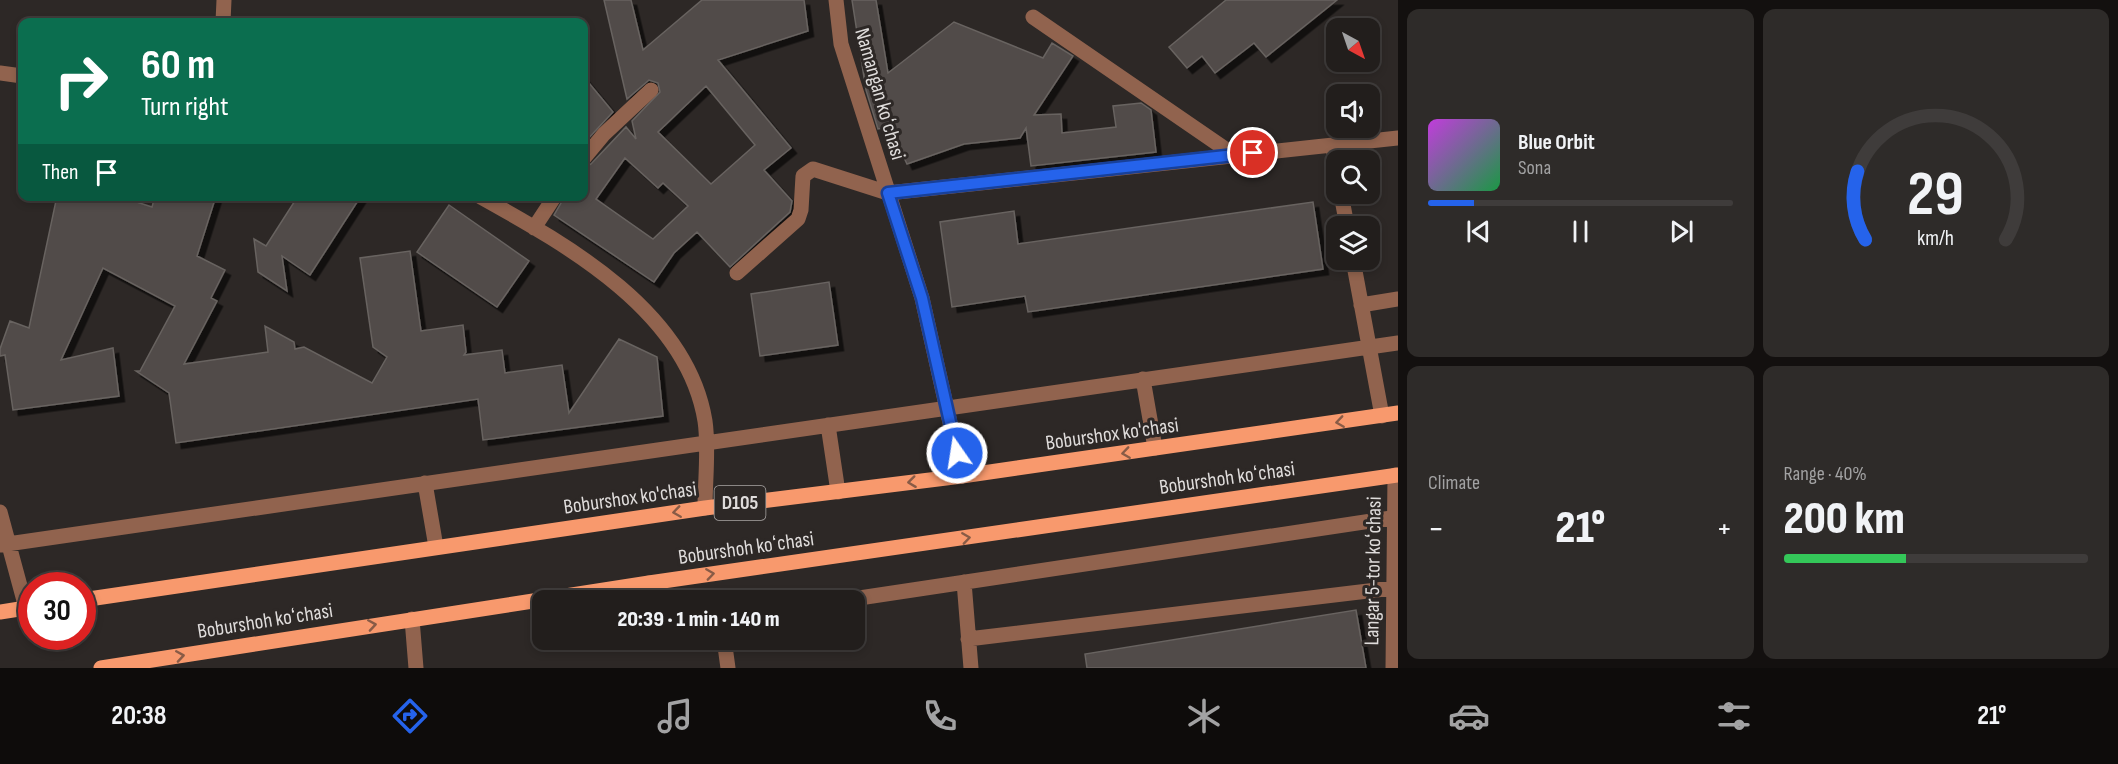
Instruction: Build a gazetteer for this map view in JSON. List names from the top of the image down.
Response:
{
  "streets": {
    "main road": ["Boburshox ko'chasi", "Boburshoh koʻchasi", "D105"],
    "street": ["Namangan koʻchasi", "Langar 5-tor koʻchasi"]
  },
  "crossings": [
    ["Namangan koʻchasi", "Boburshox ko'chasi"],
    ["Boburshoh koʻchasi", "Langar 5-tor koʻchasi"]
  ],
  "one_way": ["Boburshox ko'chasi", "Boburshoh koʻchasi"],
  "north": "bottom right",
  "page": {
    "turn": ["60 m", "Turn right"],
    "song": ["Blue Orbit", "Sona"],
    "then": "Then",
    "tile": [
      "Climate",
      ["Range · 40%", "200 km"]
    ],
    "heat": ["−", "21°", "+"],
    "limit": "30",
    "trip": "20:39 · 1 min · 140 m",
    "tabs": ["20:38", "21°"],
    "gauge": ["29", "km/h"]
  }
}
